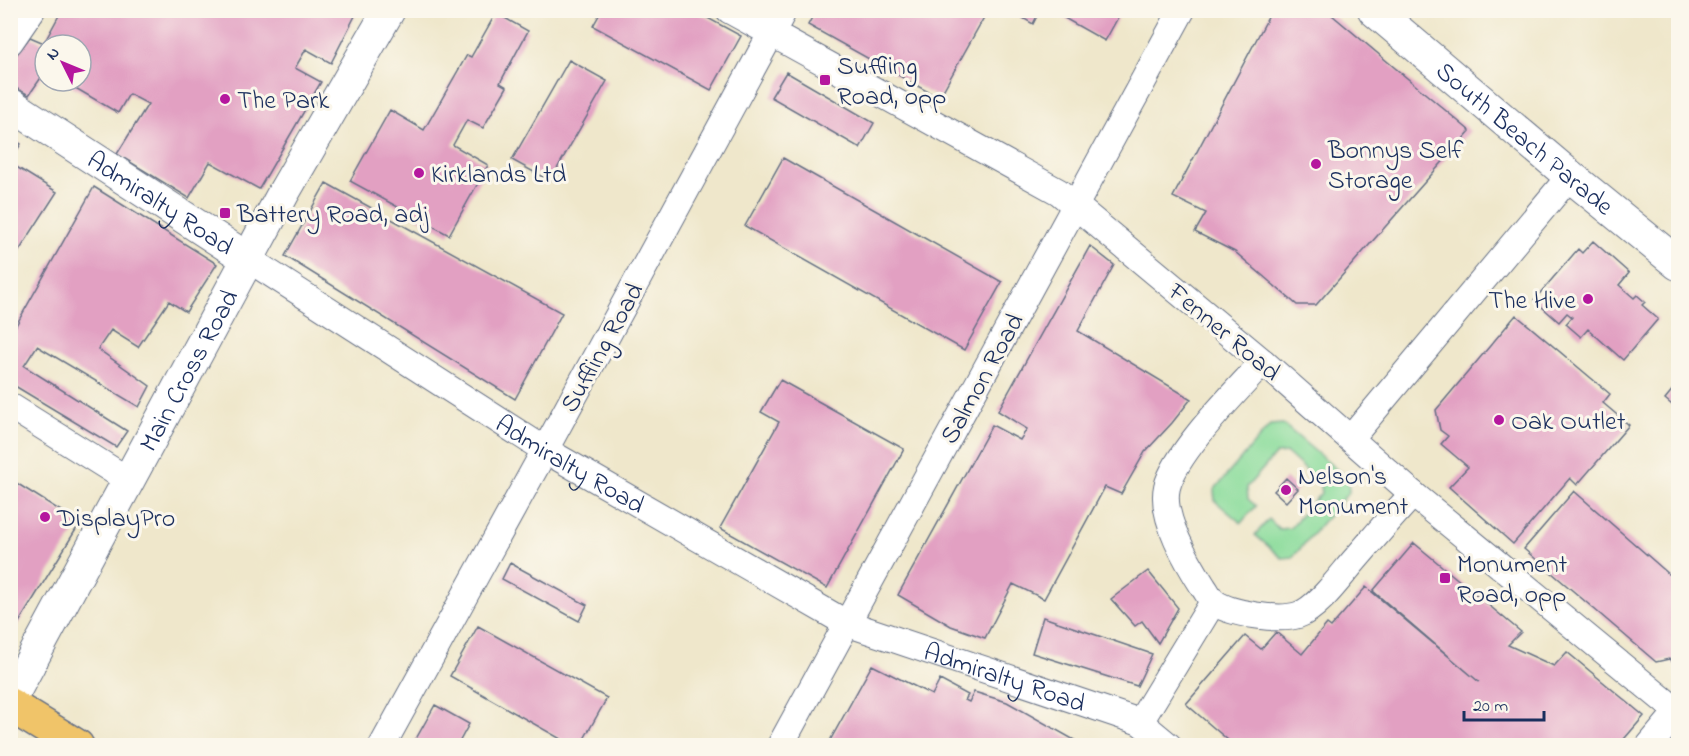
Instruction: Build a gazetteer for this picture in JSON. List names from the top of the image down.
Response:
{
  "streets": {
    "street": [
      "South Beach Parade",
      "Admiralty Road",
      "Fenner Road",
      "Suffling Road",
      "Main Cross Road",
      "Salmon Road"
    ]
  },
  "crossings": [
    ["Admiralty Road", "Suffling Road"],
    ["Admiralty Road", "Main Cross Road"],
    ["Admiralty Road", "Salmon Road"],
    ["Fenner Road", "Suffling Road"],
    ["Fenner Road", "Salmon Road"]
  ],
  "places": {
    "transit": ["Suffling Road, opp", "Battery Road, adj", "Monument Road, opp"],
    "other": [
      "The Park",
      "Bonnys Self Storage",
      "Kirklands Ltd",
      "The Hive",
      "Oak Outlet",
      "Nelson's Monument",
      "DisplayPro"
    ]
  },
  "scale_bar": "20 m",
  "north": "top left"
}
